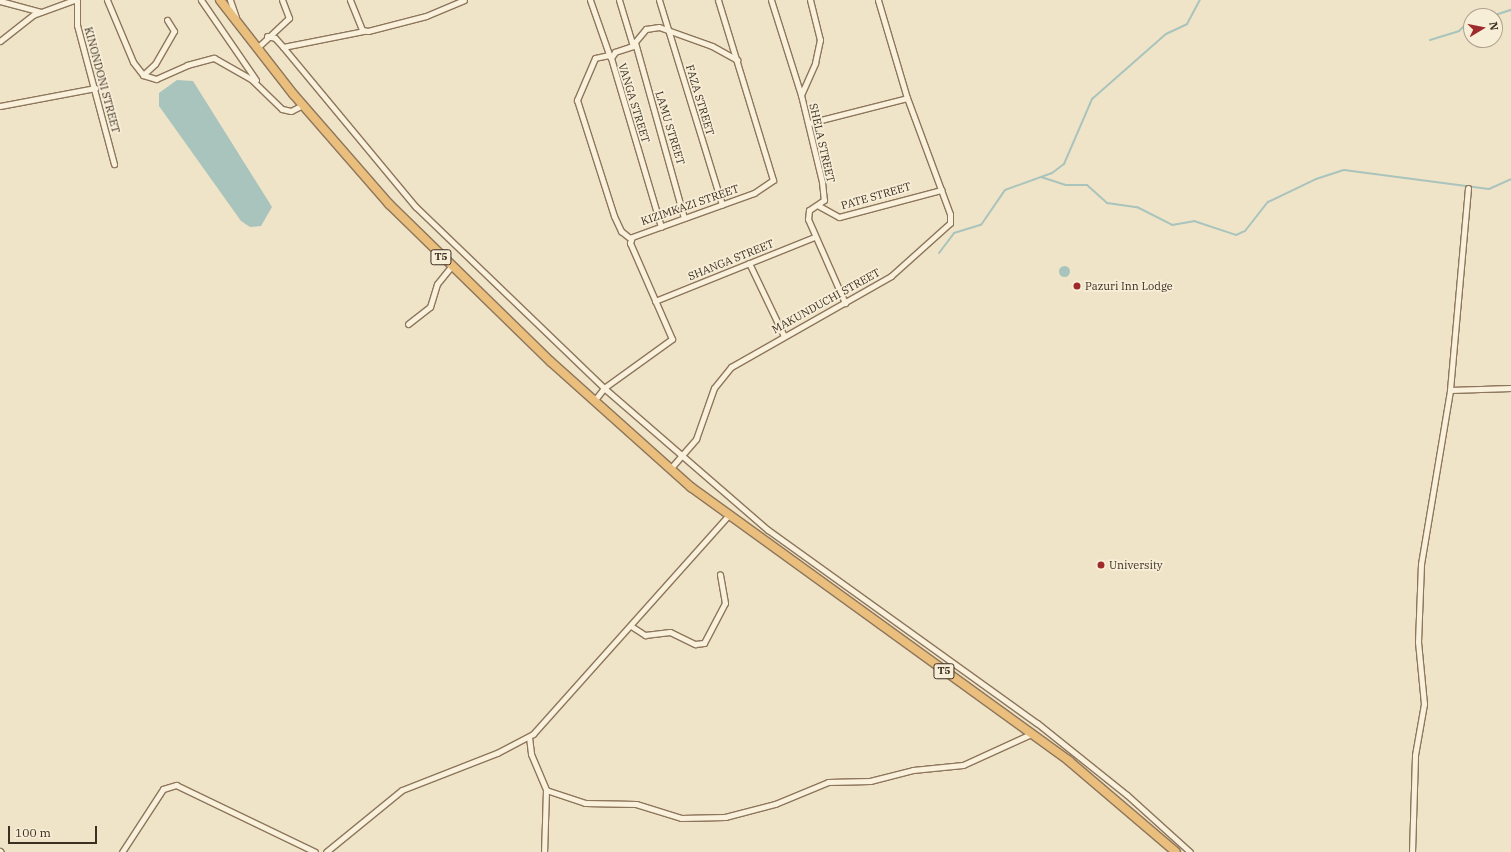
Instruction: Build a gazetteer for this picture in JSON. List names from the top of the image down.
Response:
{
  "streets": {
    "highway": ["T5"],
    "street": [
      "KINONDONI STREET",
      "FAZA STREET",
      "VANGA STREET",
      "LAMU STREET",
      "SHELA STREET",
      "PATE STREET",
      "KIZIMKAZI STREET",
      "SHANGA STREET",
      "MAKUNDUCHI STREET"
    ]
  },
  "crossings": [
    ["FAZA STREET", "KIZIMKAZI STREET"],
    ["VANGA STREET", "LAMU STREET"],
    ["VANGA STREET", "KIZIMKAZI STREET"],
    ["LAMU STREET", "KIZIMKAZI STREET"],
    ["SHELA STREET", "PATE STREET"],
    ["SHELA STREET", "SHANGA STREET"],
    ["SHELA STREET", "MAKUNDUCHI STREET"],
    ["PATE STREET", "MAKUNDUCHI STREET"],
    ["T5", "MAKUNDUCHI STREET"]
  ],
  "places": ["Pazuri Inn Lodge", "University"],
  "scale_bar": "100 m",
  "north": "right"
}
